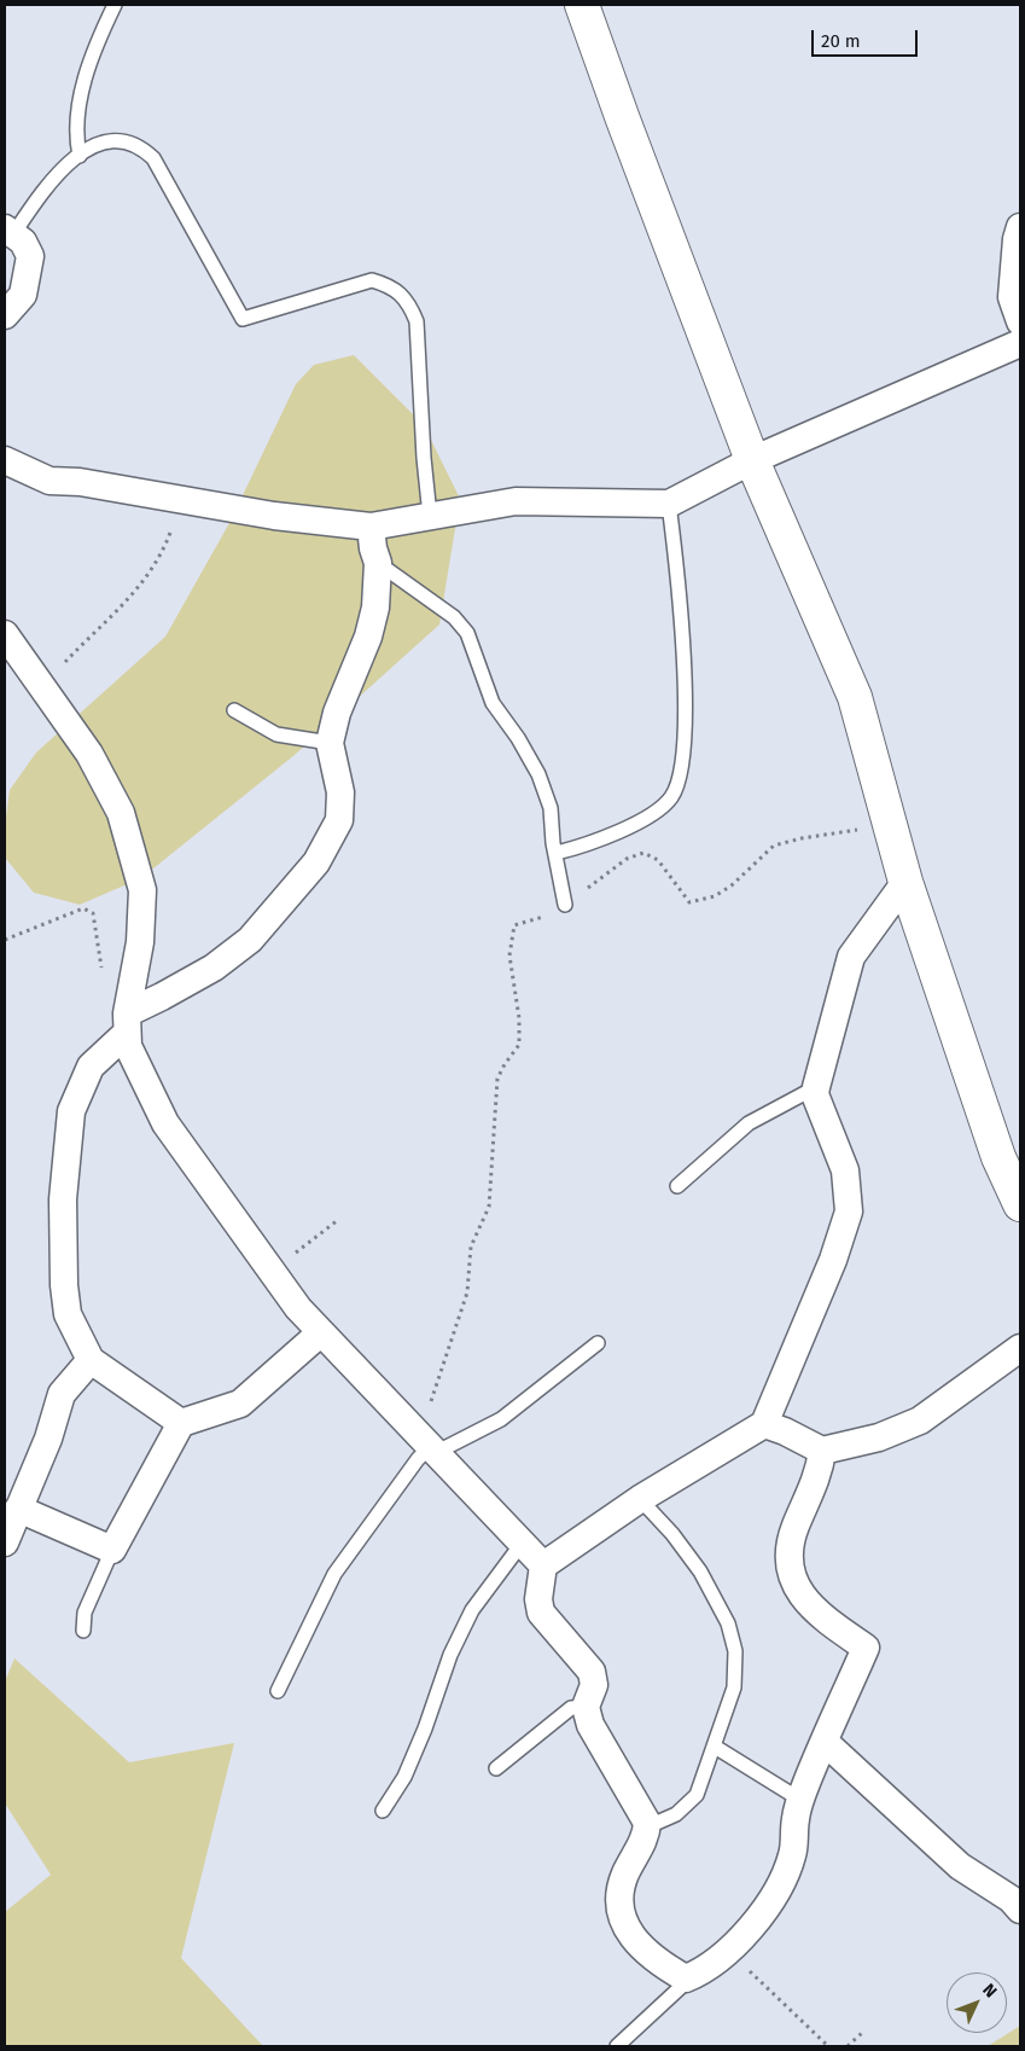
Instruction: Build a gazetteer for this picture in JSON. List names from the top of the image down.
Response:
{
  "scale_bar": "20 m",
  "north": "top right"
}
